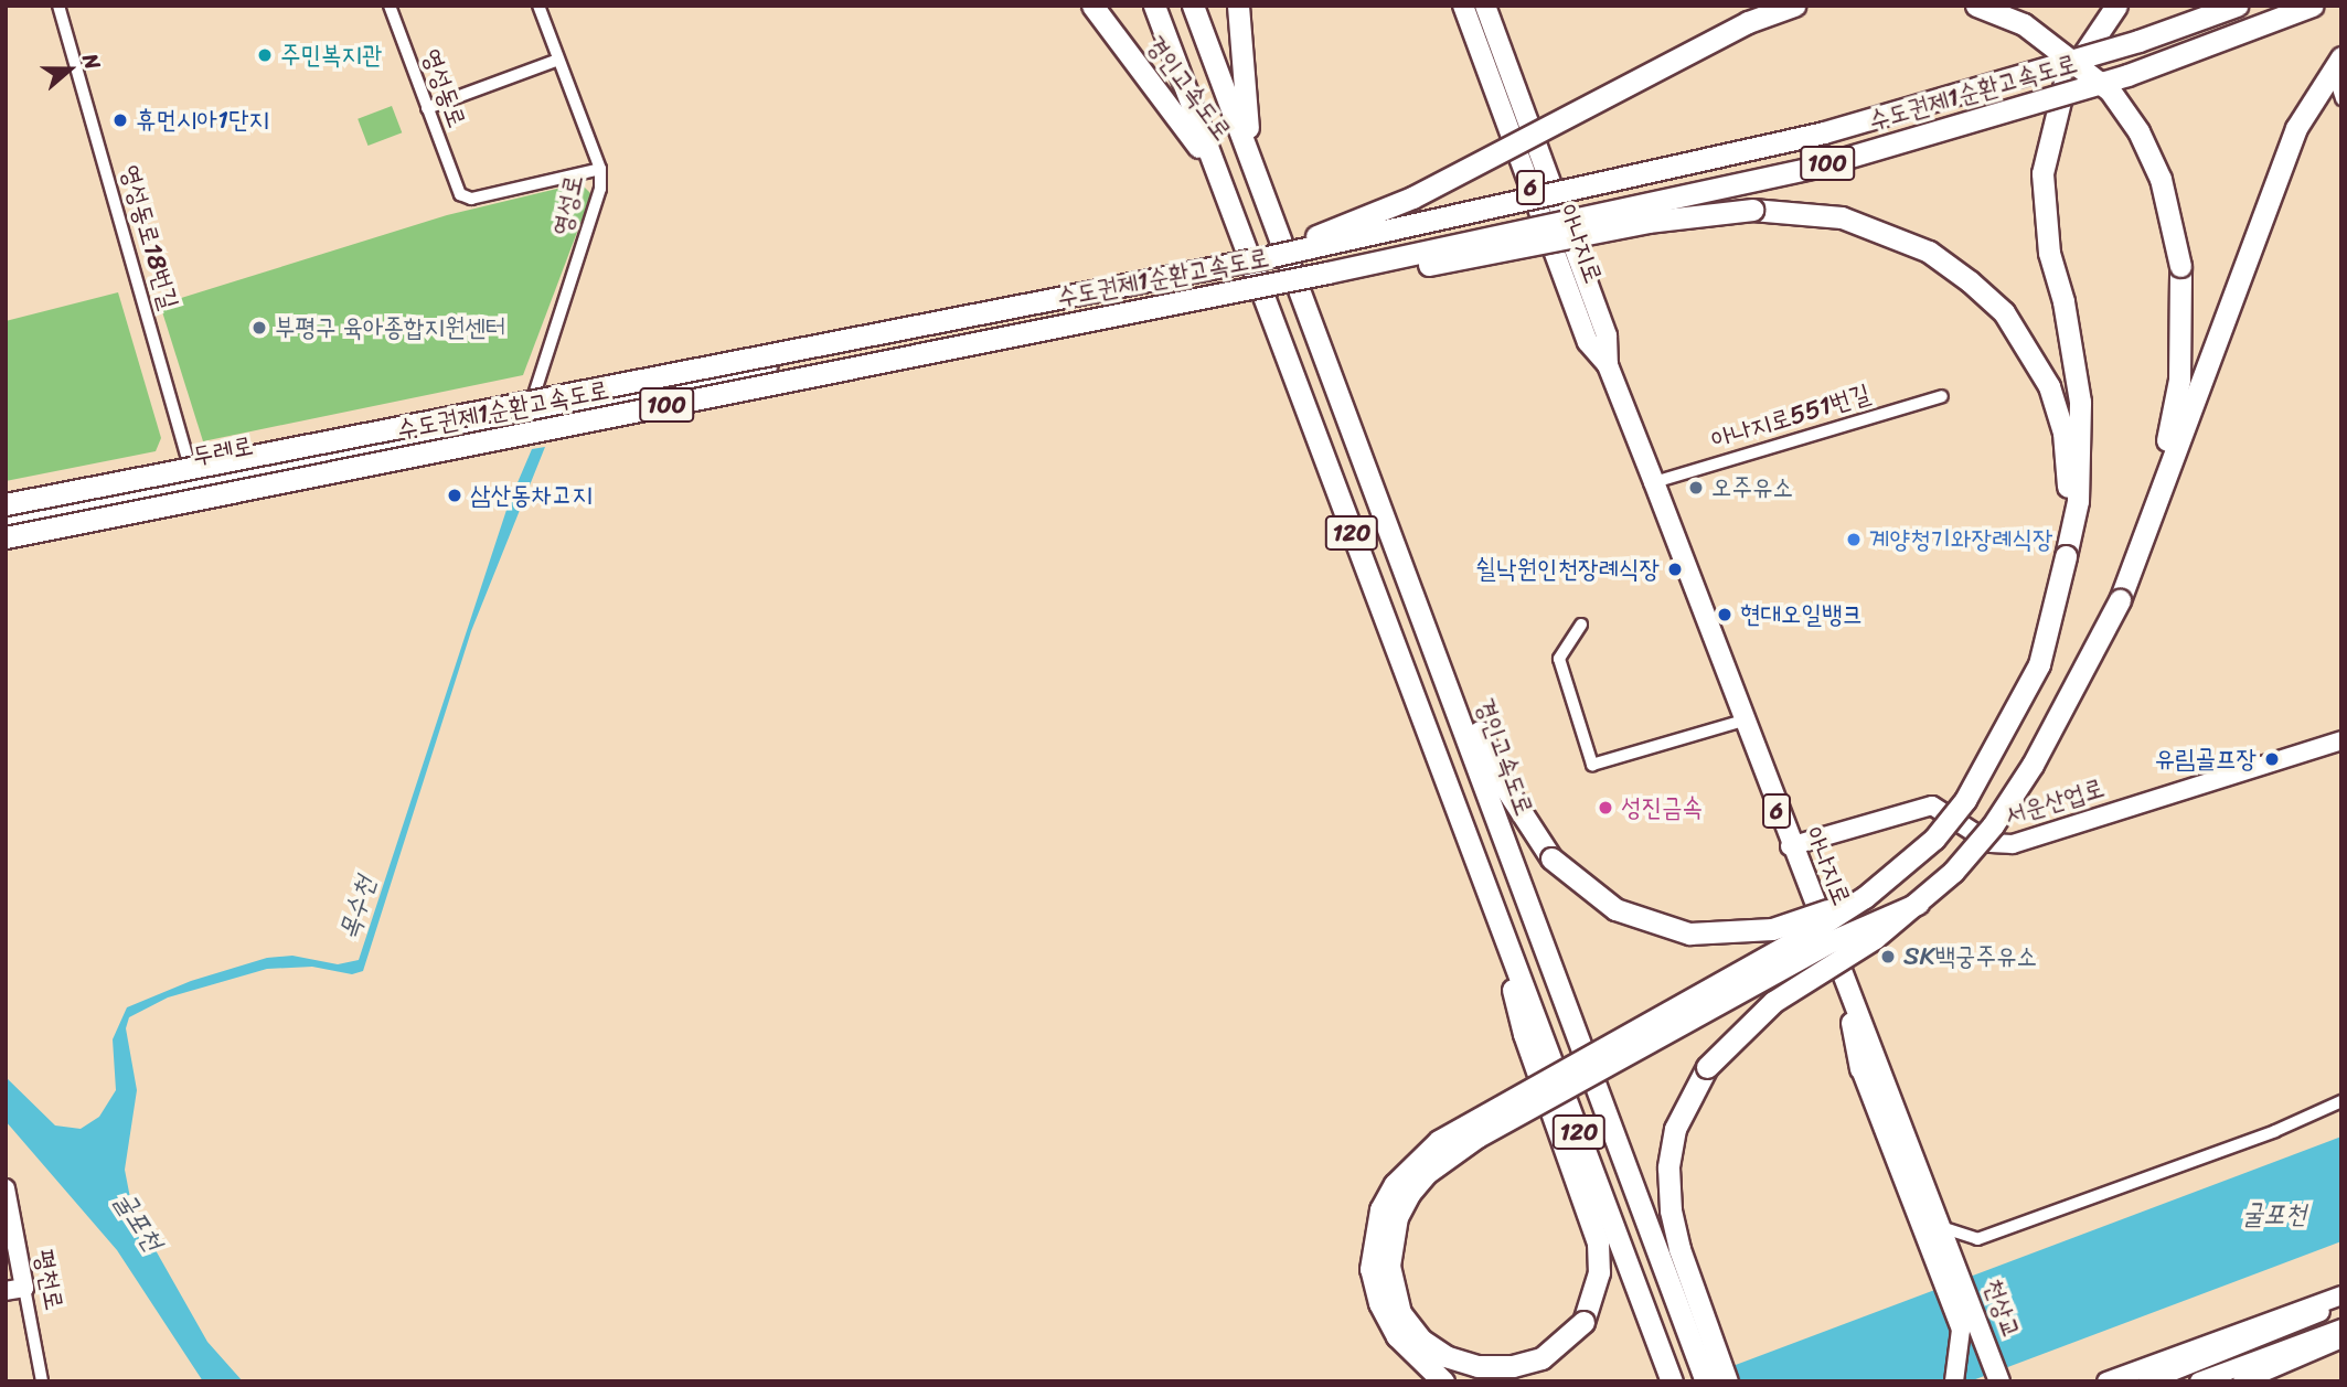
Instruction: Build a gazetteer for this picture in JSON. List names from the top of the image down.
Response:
{
  "streets": {
    "highway": [
      "경인고속도로",
      "수도권제1순환고속도로",
      "100",
      "120"
    ],
    "main road": ["6", "아나지로", "천상교"],
    "street": [
      "영성동로",
      "영성로",
      "영성동로18번길",
      "아나지로551번길",
      "두레로",
      "서운산업로",
      "평천로"
    ]
  },
  "crossings": [
    ["영성동로", "영성로"],
    ["영성로", "두레로"],
    ["영성동로18번길", "두레로"],
    ["아나지로", "아나지로551번길"],
    ["아나지로", "서운산업로"],
    ["아나지로", "천상교"]
  ],
  "water": ["목수천", "굴포천"],
  "places": [
    "주민복지관",
    "휴먼시아1단지",
    "부평구 육아종합지원센터",
    "오주유소",
    "삼산동차고지",
    "계양청기와장례식장",
    "쉴낙원인천장례식장",
    "현대오일뱅크",
    "유림골프장",
    "성진금속",
    "SK백궁주유소"
  ],
  "north": "right"
}
